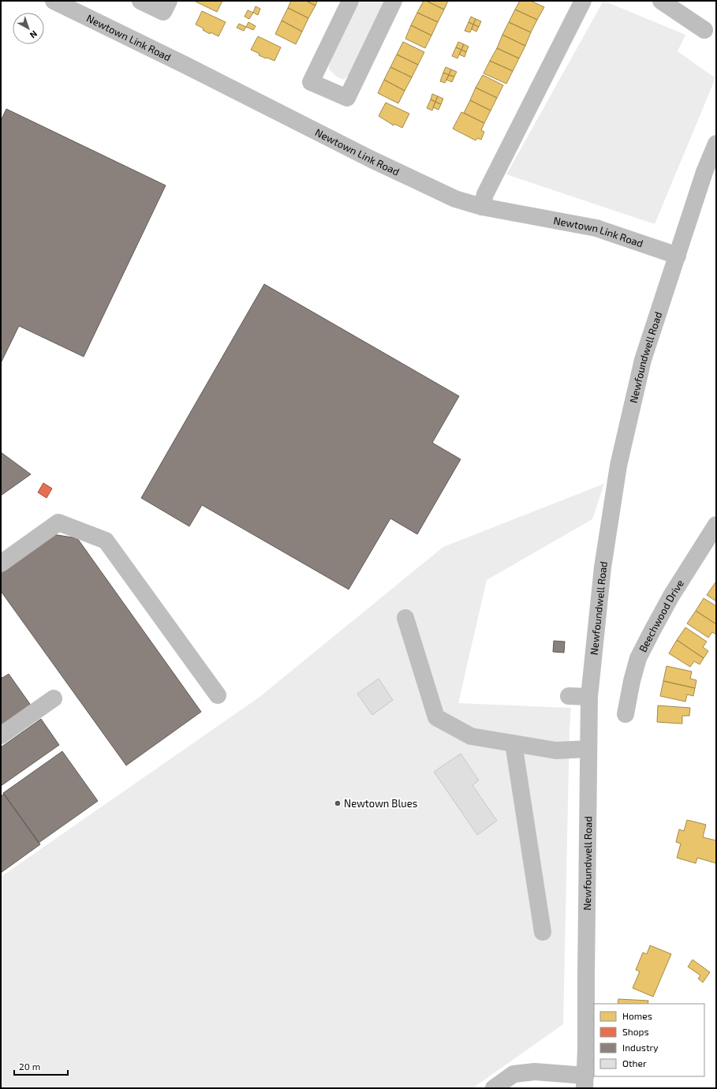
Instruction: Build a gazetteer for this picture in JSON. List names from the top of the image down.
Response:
{
  "streets": {
    "street": ["Newtown Link Road", "Newfoundwell Road", "Beechwood Drive"]
  },
  "crossings": [
    ["Newtown Link Road", "Newfoundwell Road"]
  ],
  "places": ["Newtown Blues"],
  "legend": [
    "Homes",
    "Shops",
    "Industry",
    "Other"
  ],
  "scale_bar": "20 m",
  "north": "bottom right"
}
